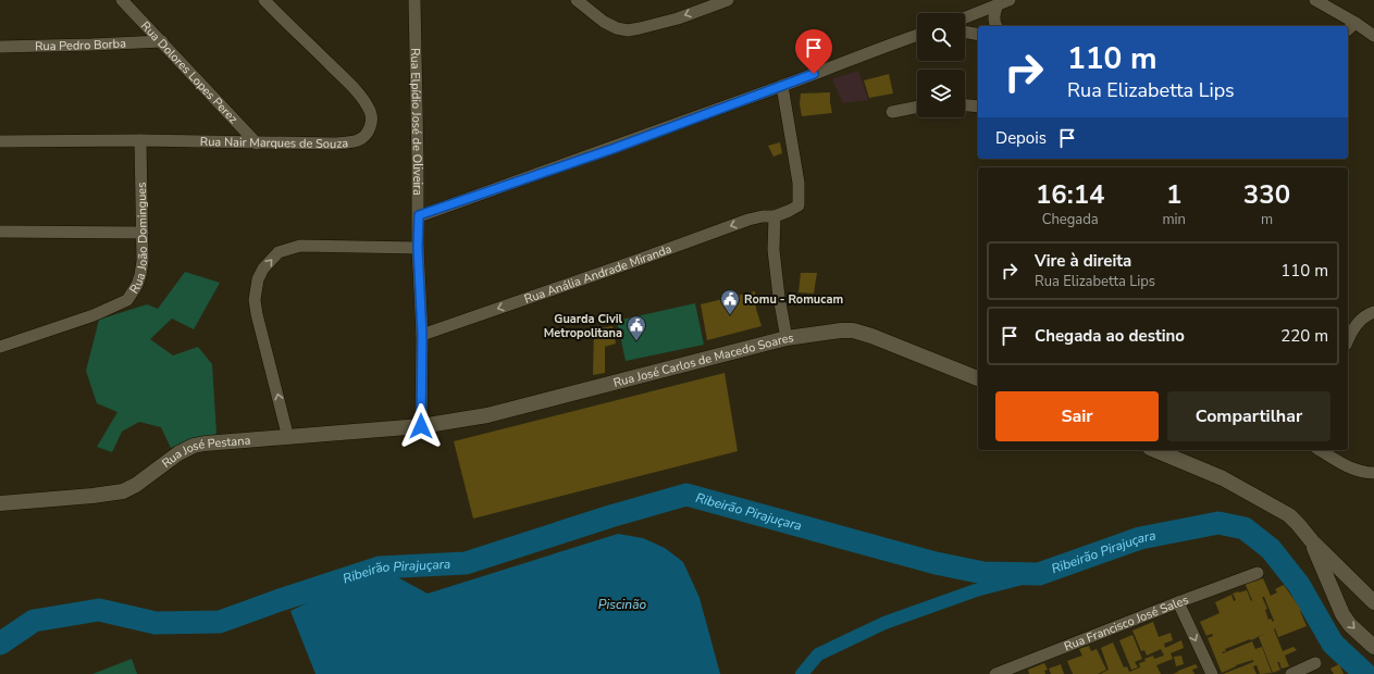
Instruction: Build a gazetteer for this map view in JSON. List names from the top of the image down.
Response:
{
  "streets": {
    "street": [
      "Rua Pedro Borba",
      "Rua Dolores Lopes Perez",
      "Rua Elpídio José de Oliveira",
      "Rua Nair Marques de Souza",
      "Rua João Domingues",
      "Rua Anália Andrade Miranda",
      "Rua José Carlos de Macedo Soares",
      "Rua José Pestana",
      "Rua Francisco José Sales"
    ]
  },
  "crossings": [
    ["Rua Pedro Borba", "Rua Dolores Lopes Perez"],
    ["Rua Dolores Lopes Perez", "Rua Nair Marques de Souza"],
    ["Rua Elpídio José de Oliveira", "Rua Anália Andrade Miranda"],
    ["Rua Elpídio José de Oliveira", "Rua José Carlos de Macedo Soares"],
    ["Rua Elpídio José de Oliveira", "Rua José Pestana"],
    ["Rua Nair Marques de Souza", "Rua João Domingues"],
    ["Rua José Carlos de Macedo Soares", "Rua José Pestana"]
  ],
  "one_way": ["Rua Anália Andrade Miranda"],
  "water": ["Ribeirão Pirajuçara", "Piscinão"],
  "places": {
    "public building": ["Romu - Romucam", "Guarda Civil Metropolitana"]
  },
  "page": {
    "turn": ["110 m", "Rua Elizabetta Lips"],
    "then": "Depois",
    "eta": [
      "16:14",
      "Chegada",
      "1",
      "min",
      "330",
      "m"
    ],
    "list": [
      {
        "name": "Vire à direita",
        "note": "Rua Elizabetta Lips",
        "value": "110 m"
      },
      {
        "name": "Chegada ao destino",
        "value": "220 m"
      }
    ],
    "buttons": ["Sair", "Compartilhar"]
  }
}
